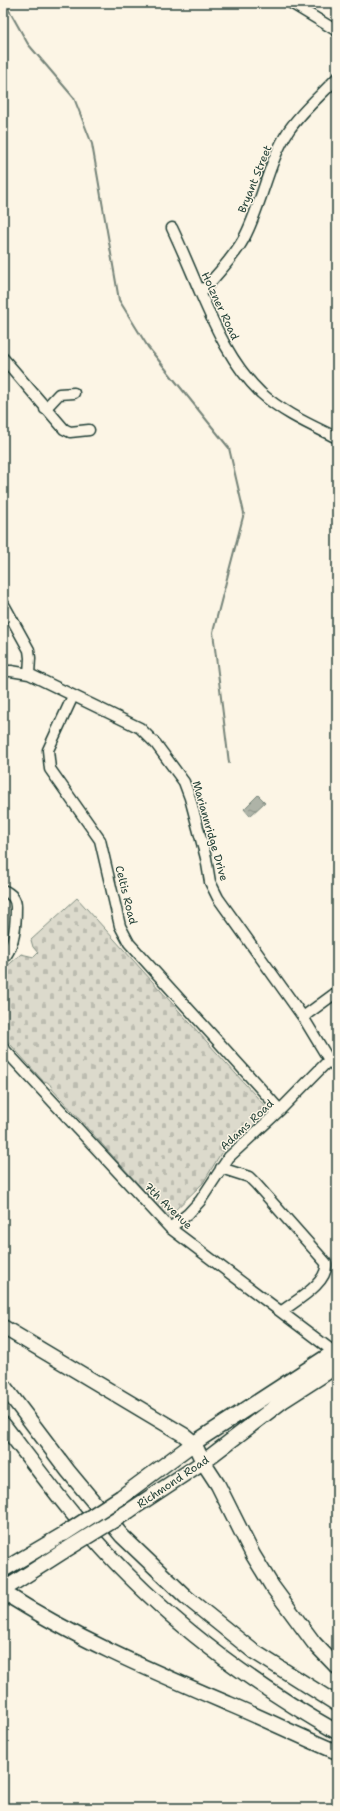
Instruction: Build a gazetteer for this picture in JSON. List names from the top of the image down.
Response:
{
  "streets": {
    "highway": ["Richmond Road"],
    "street": [
      "Bryant Street",
      "Holzner Road",
      "Mariannridge Drive",
      "Celtis Road",
      "Adams Road",
      "7th Avenue"
    ]
  },
  "crossings": [
    ["Bryant Street", "Holzner Road"],
    ["Mariannridge Drive", "Celtis Road"],
    ["Mariannridge Drive", "Adams Road"],
    ["Celtis Road", "Adams Road"],
    ["Adams Road", "7th Avenue"],
    ["7th Avenue", "Richmond Road"]
  ]
}
